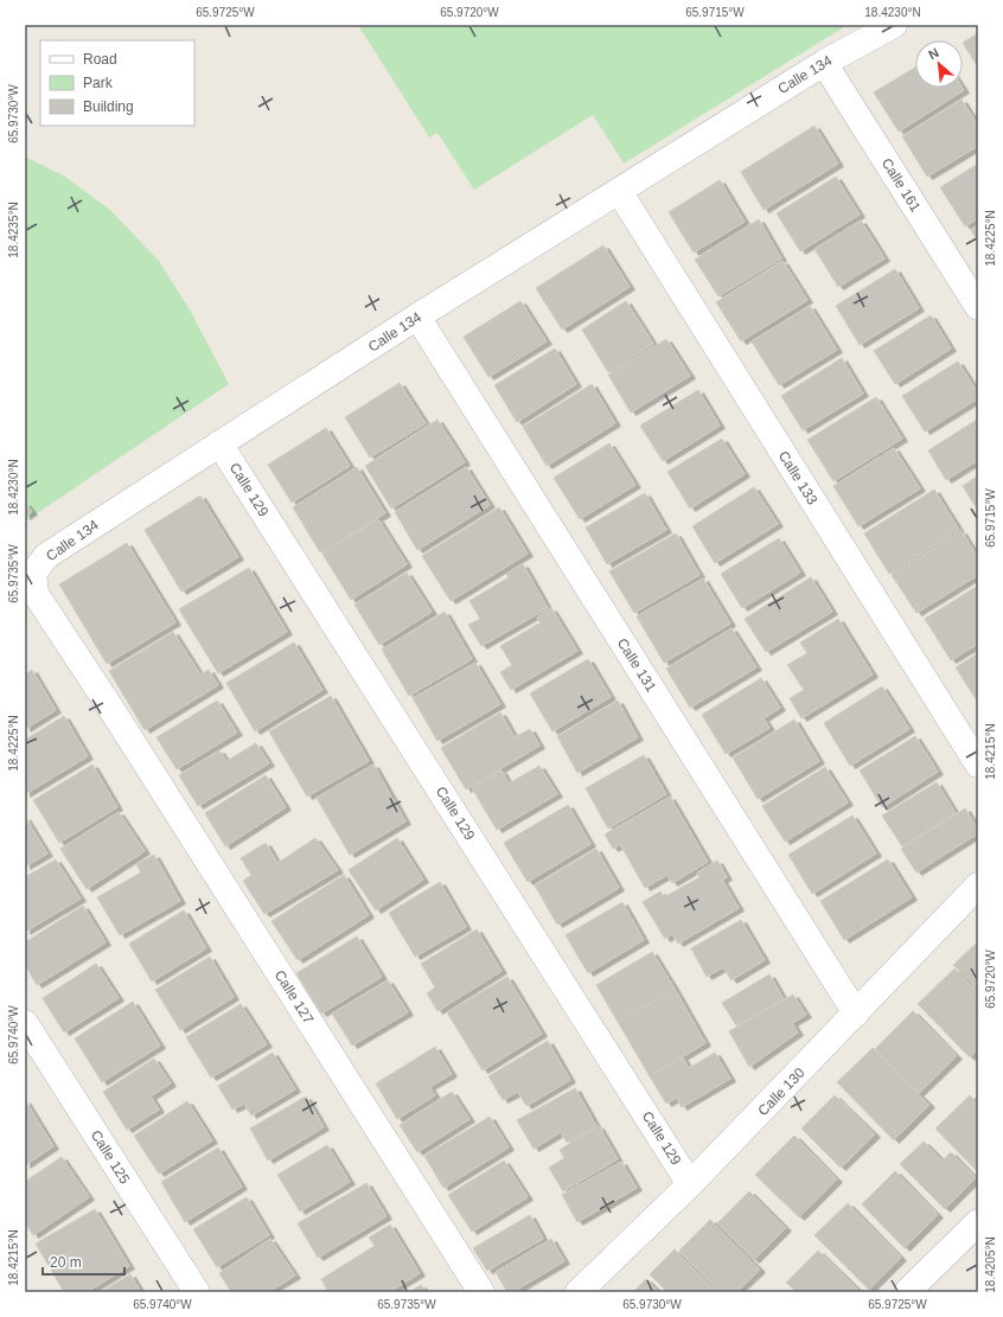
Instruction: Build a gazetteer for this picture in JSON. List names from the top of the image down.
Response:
{
  "streets": {
    "street": [
      "Calle 134",
      "Calle 161",
      "Calle 133",
      "Calle 129",
      "Calle 131",
      "Calle 127",
      "Calle 130",
      "Calle 125"
    ]
  },
  "crossings": [
    ["Calle 134", "Calle 161"],
    ["Calle 134", "Calle 133"],
    ["Calle 134", "Calle 129"],
    ["Calle 134", "Calle 131"],
    ["Calle 134", "Calle 127"],
    ["Calle 129", "Calle 130"],
    ["Calle 131", "Calle 130"]
  ],
  "legend": ["Road", "Park", "Building"],
  "scale_bar": "20 m",
  "north": "top left",
  "coordinates": [
    "65.9725°W",
    "65.9720°W",
    "65.9715°W",
    "18.4230°N",
    "65.9730°W",
    "18.4235°N",
    "18.4225°N",
    "65.9735°W",
    "18.4215°N",
    "65.9740°W",
    "18.4205°N"
  ]
}
